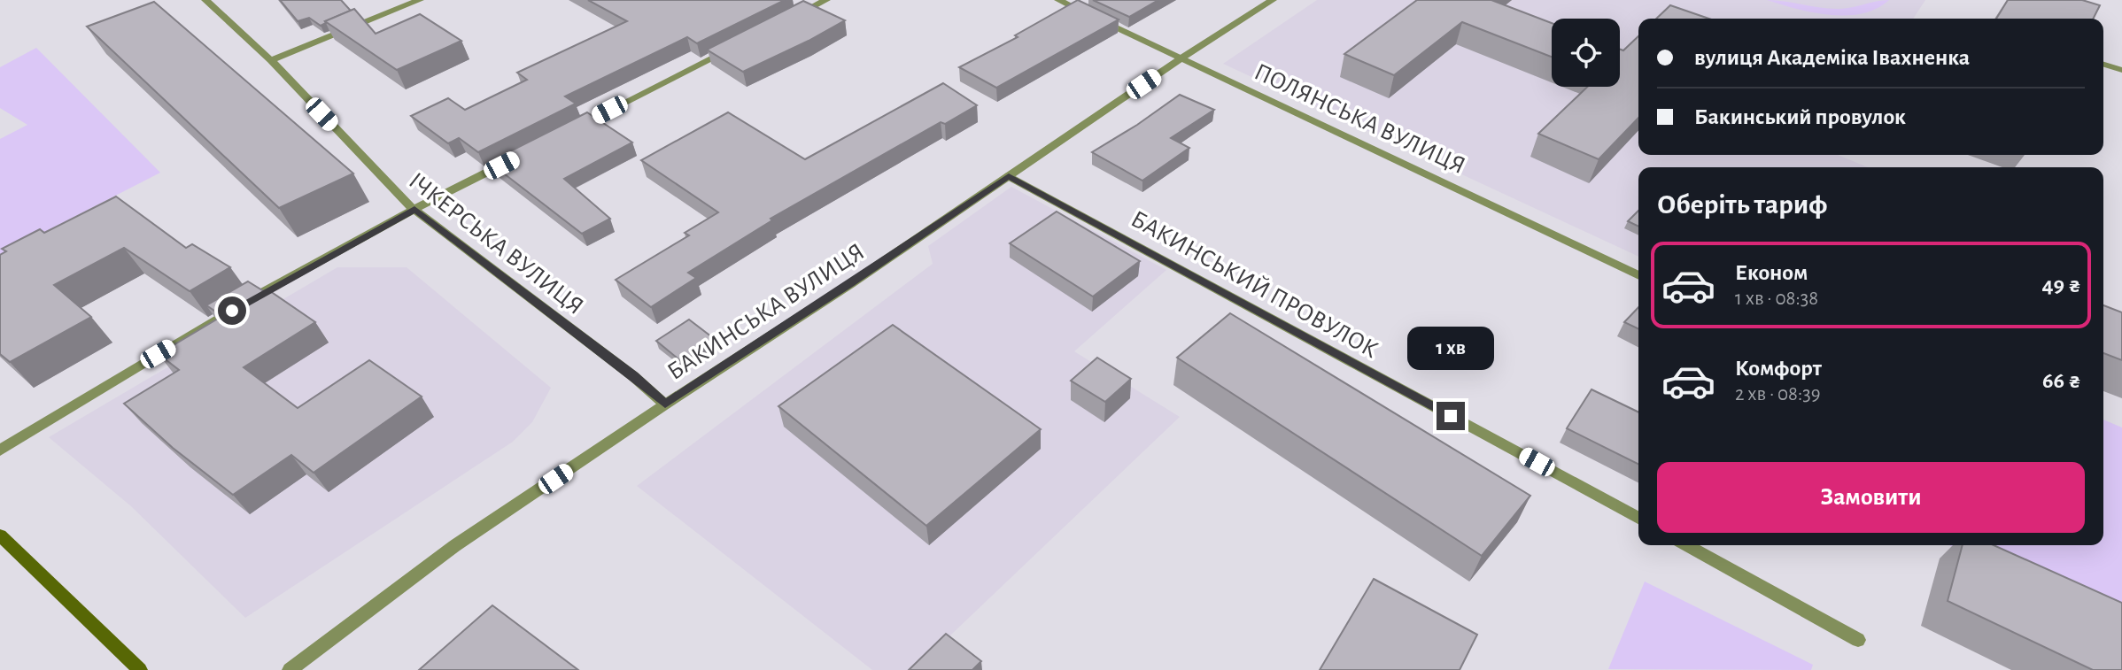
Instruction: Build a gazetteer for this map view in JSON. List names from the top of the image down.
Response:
{
  "streets": {
    "street": [
      "ПОЛЯНСЬКА ВУЛИЦЯ",
      "ІЧКЕРСЬКА ВУЛИЦЯ",
      "БАКИНСЬКИЙ ПРОВУЛОК",
      "БАКИНСЬКА ВУЛИЦЯ"
    ]
  },
  "crossings": [
    ["ПОЛЯНСЬКА ВУЛИЦЯ", "БАКИНСЬКА ВУЛИЦЯ"],
    ["ІЧКЕРСЬКА ВУЛИЦЯ", "БАКИНСЬКА ВУЛИЦЯ"],
    ["БАКИНСЬКИЙ ПРОВУЛОК", "БАКИНСЬКА ВУЛИЦЯ"]
  ],
  "page": {
    "banner": ["вулиця Академіка Івахненка", "Бакинський провулок"],
    "heading": "Оберіть тариф",
    "list": [
      {
        "name": "Економ",
        "note": "1 хв · 08:38",
        "value": "49 ₴"
      },
      {
        "name": "Комфорт",
        "note": "2 хв · 08:39",
        "value": "66 ₴"
      }
    ],
    "bubble": "1 хв",
    "buttons": "Замовити"
  }
}
